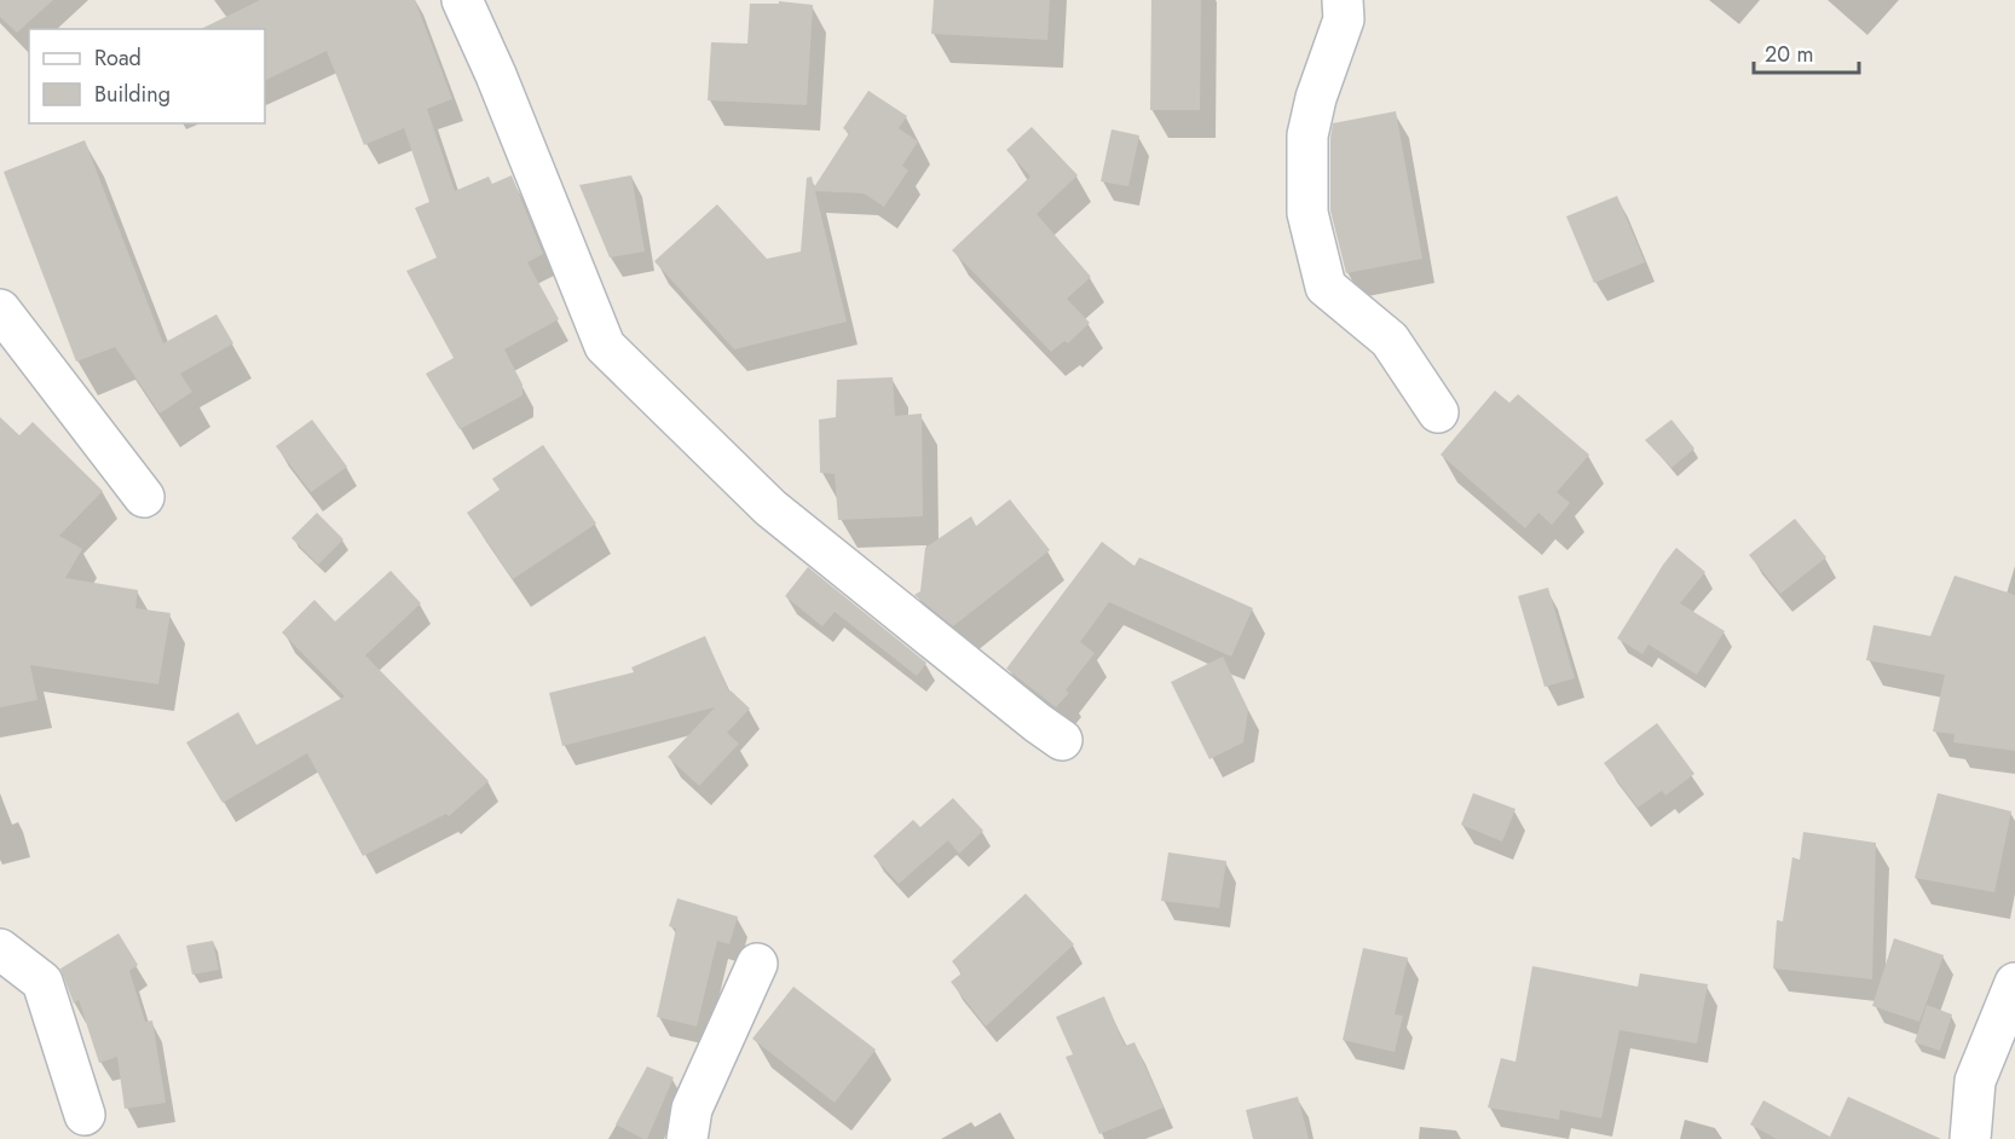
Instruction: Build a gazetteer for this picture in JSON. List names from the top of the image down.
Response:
{
  "legend": ["Road", "Building"],
  "scale_bar": "20 m"
}
